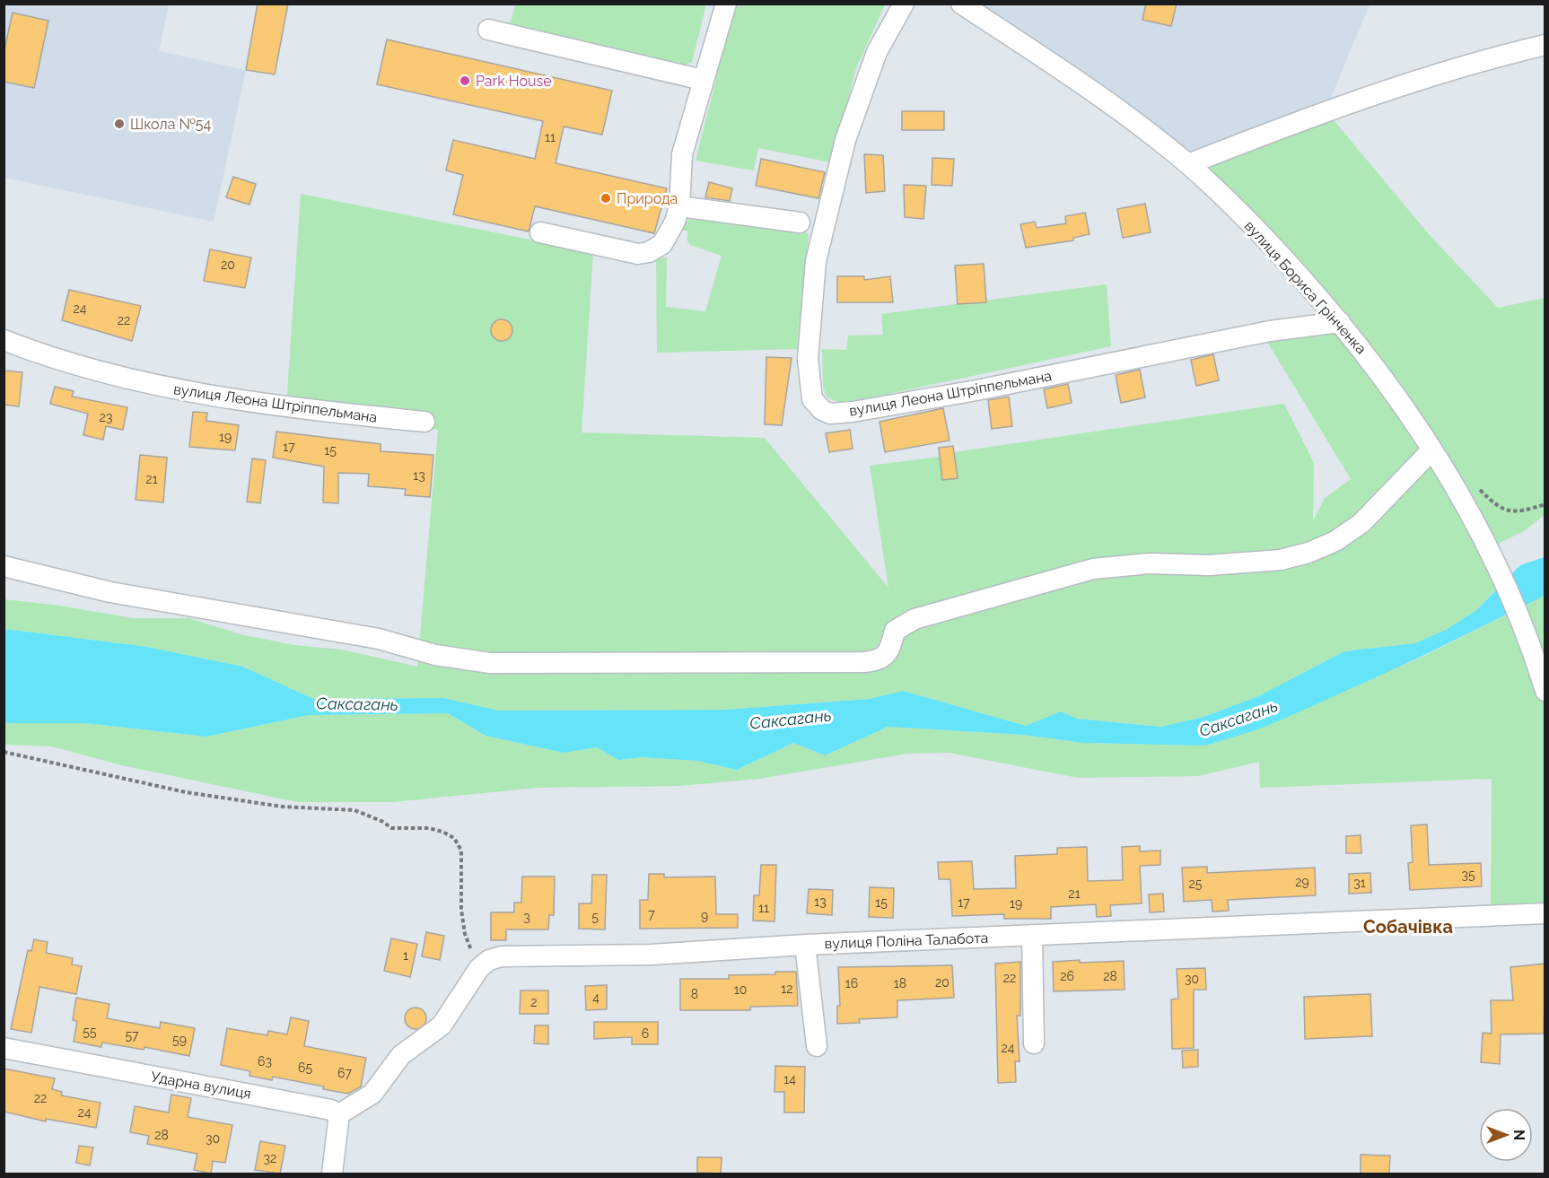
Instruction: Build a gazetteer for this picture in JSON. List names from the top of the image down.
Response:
{
  "streets": {
    "street": [
      "вулиця Бориса Грінченка",
      "вулиця Леона Штріппельмана",
      "вулиця Поліна Талабота",
      "Ударна вулиця"
    ]
  },
  "crossings": [
    ["вулиця Бориса Грінченка", "вулиця Леона Штріппельмана"]
  ],
  "districts": ["Собачівка"],
  "water": ["Саксагань"],
  "places": ["Park House", "Школа №54", "Природа"],
  "house_numbers": [
    "11",
    "20",
    "24",
    "22",
    "23",
    "19",
    "17",
    "15",
    "13",
    "21",
    "35",
    "29",
    "31",
    "25",
    "21",
    "13",
    "15",
    "17",
    "19",
    "11",
    "7",
    "9",
    "3",
    "5",
    "1",
    "26",
    "28",
    "22",
    "30",
    "20",
    "16",
    "18",
    "12",
    "10",
    "8",
    "4",
    "2",
    "55",
    "6",
    "57",
    "59",
    "24",
    "63",
    "65",
    "67",
    "14",
    "22",
    "24",
    "28",
    "30",
    "32"
  ],
  "north": "right"
}
